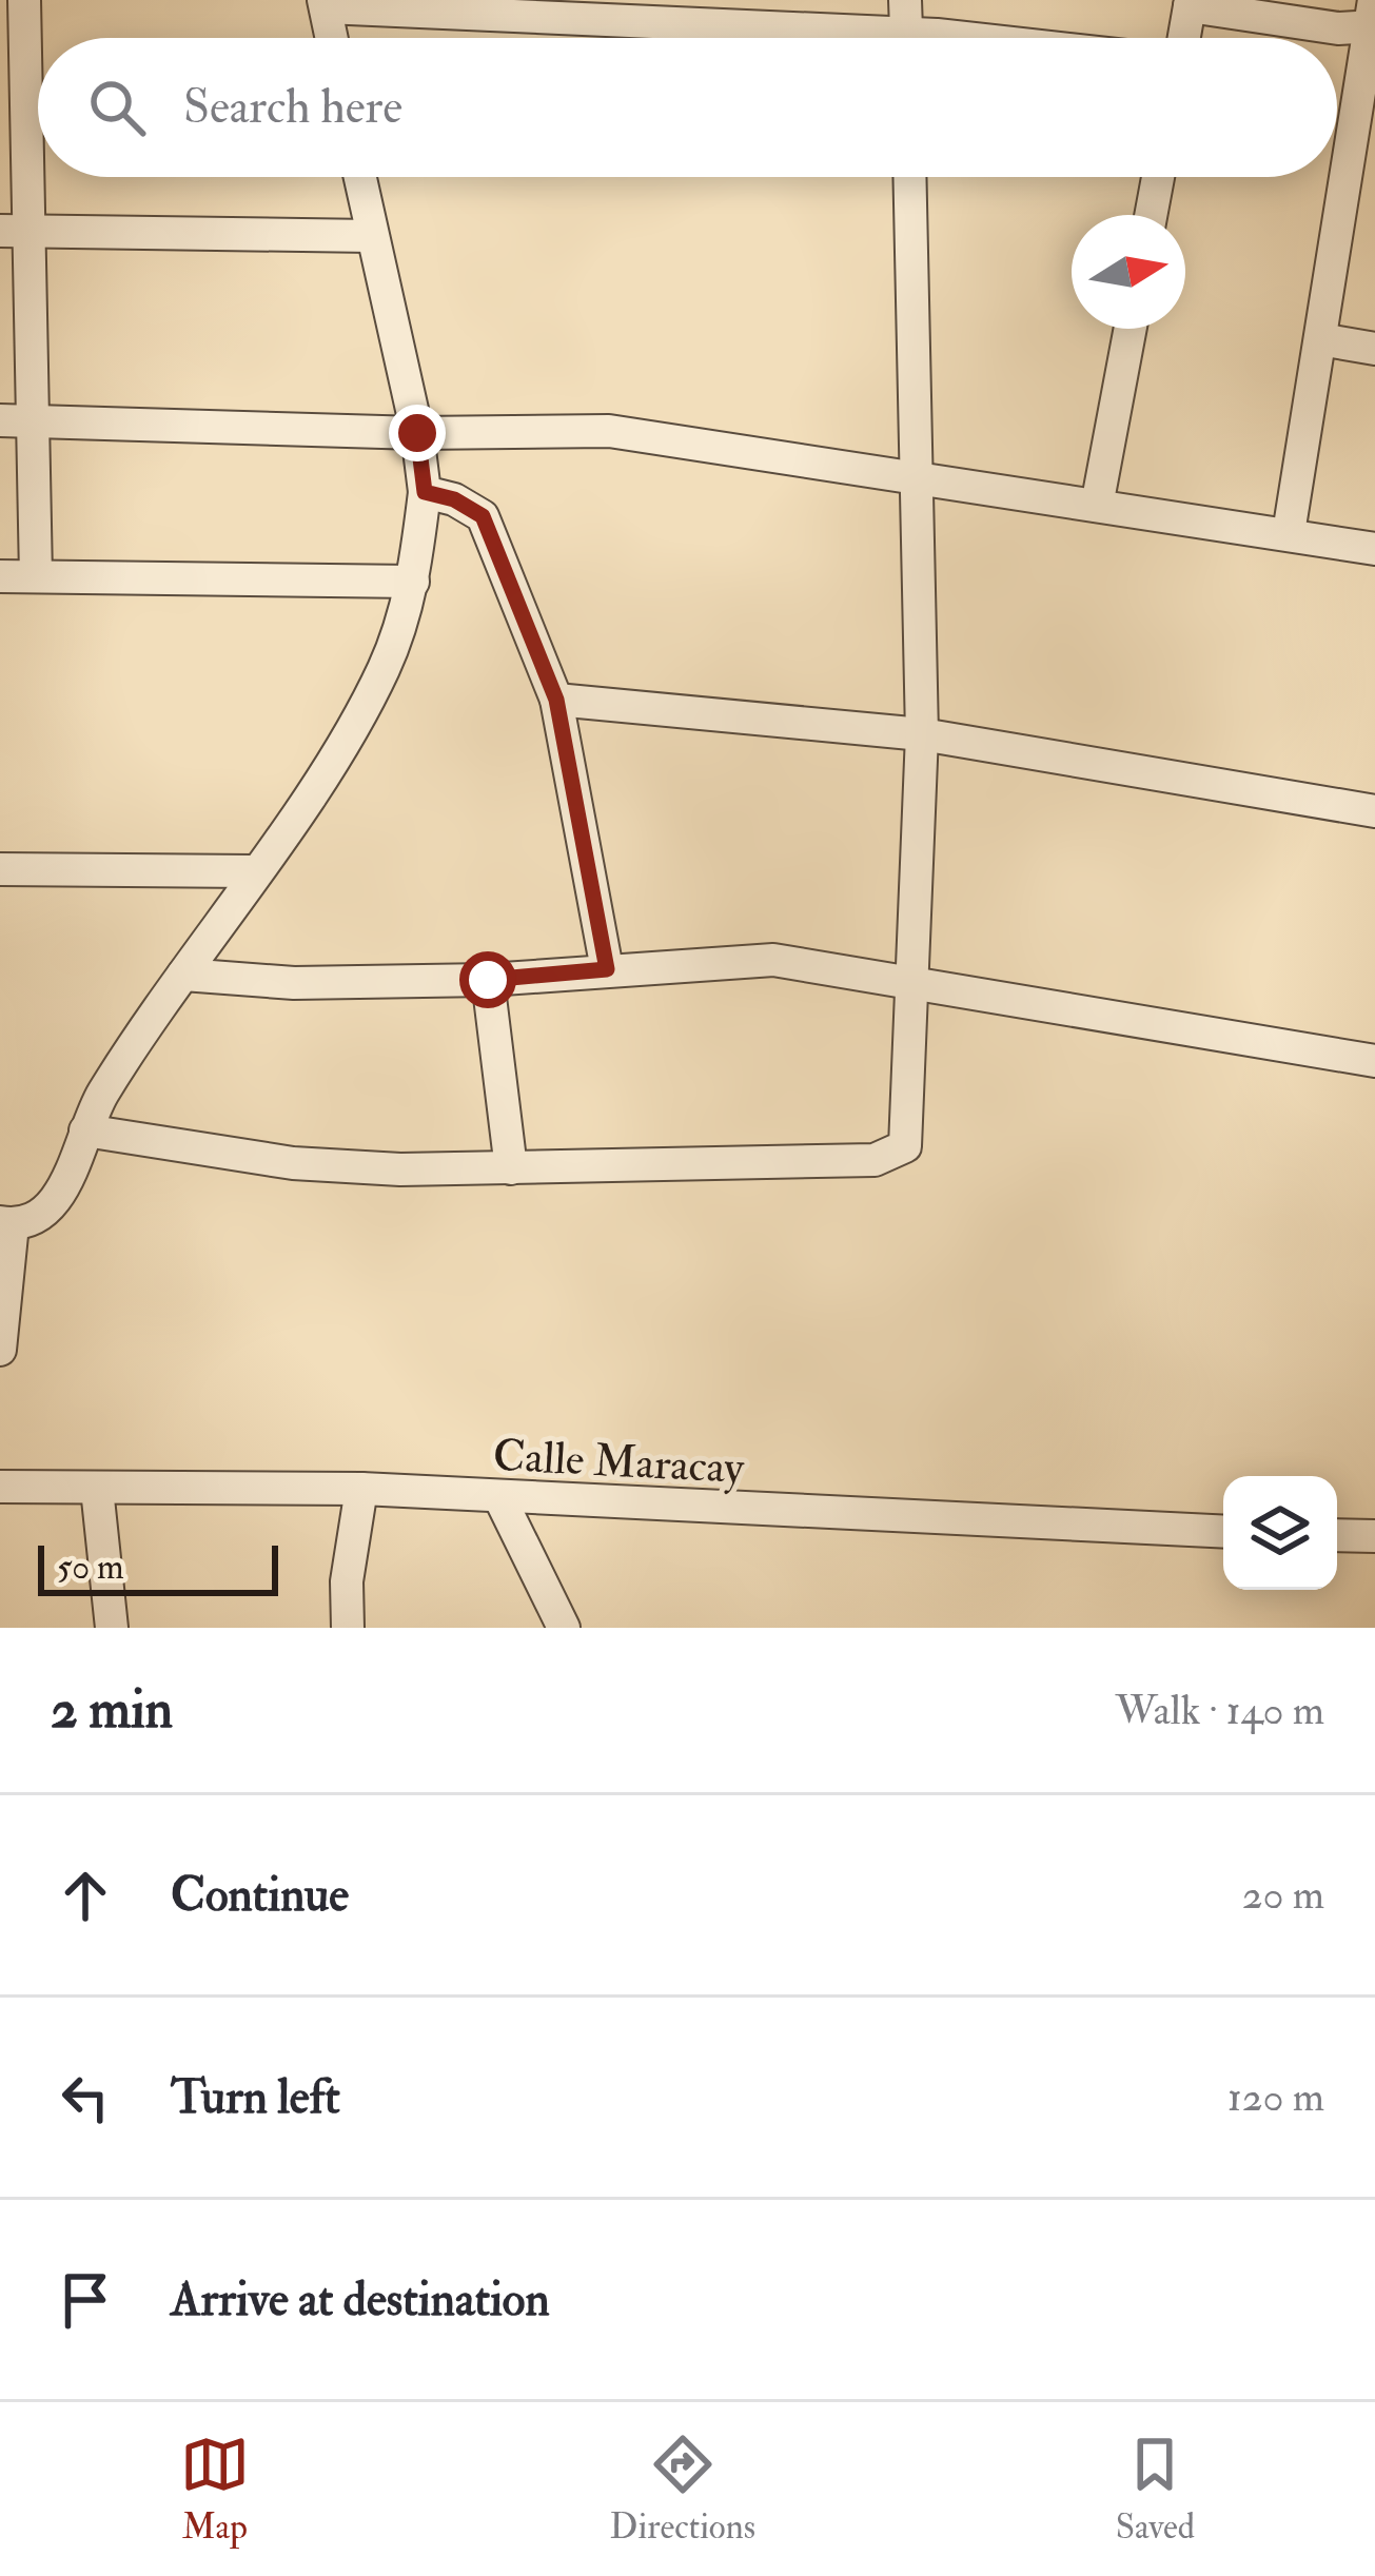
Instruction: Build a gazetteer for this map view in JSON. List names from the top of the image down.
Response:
{
  "streets": {
    "street": ["Calle Maracay"]
  },
  "scale_bar": "50 m",
  "north": "right",
  "page": {
    "search": "Search here",
    "scale": "50 m",
    "heading": ["2 min", "Walk · 140 m"],
    "list": [
      ["Continue", "20 m"],
      ["Turn left", "120 m"],
      "Arrive at destination"
    ],
    "nav": ["Map", "Directions", "Saved"]
  }
}
